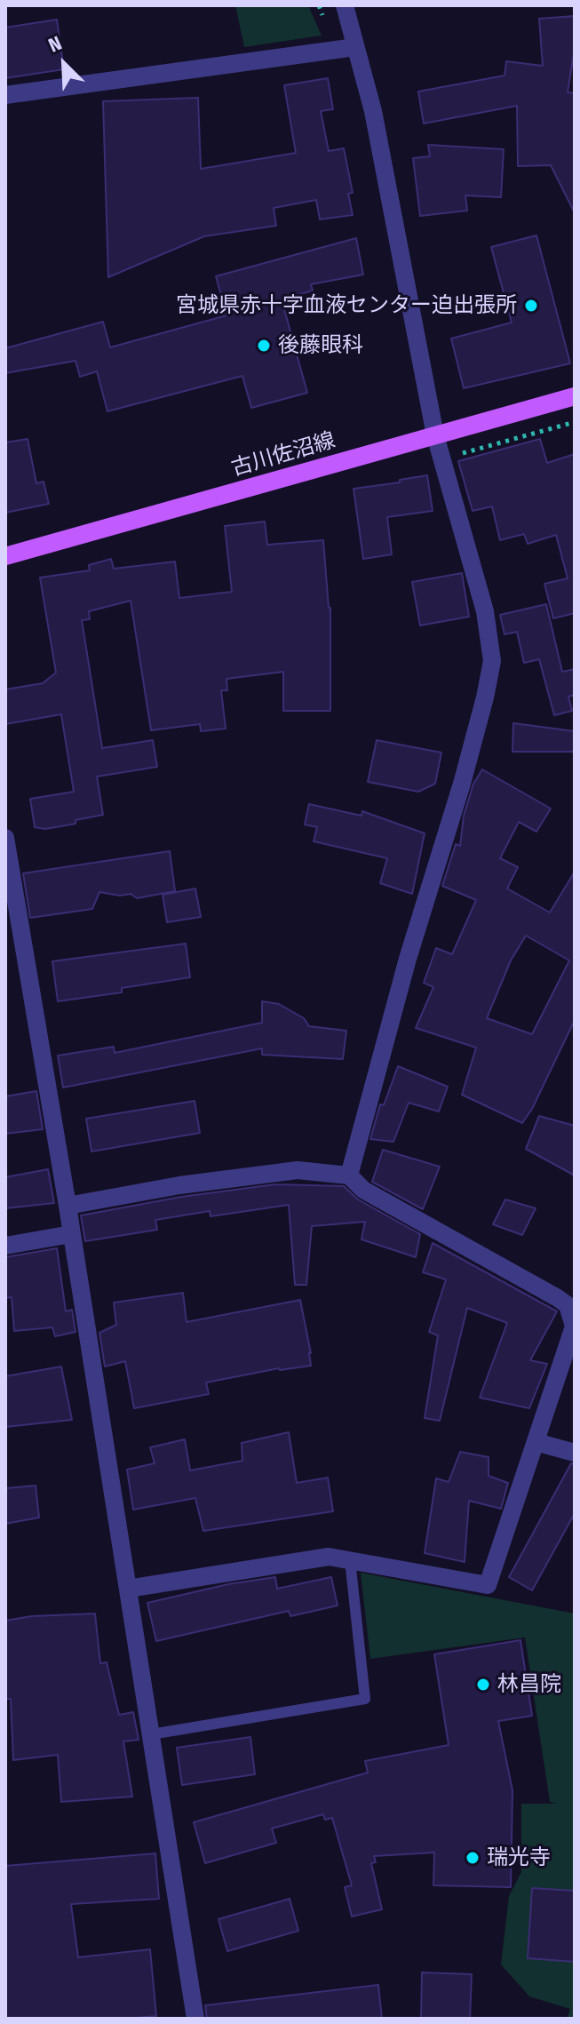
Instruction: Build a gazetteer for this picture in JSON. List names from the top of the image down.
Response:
{
  "streets": {
    "main road": ["古川佐沼線"]
  },
  "places": [
    "宮城県赤十字血液センター迫出張所",
    "後藤眼科",
    "林昌院",
    "瑞光寺"
  ],
  "north": "top left"
}
